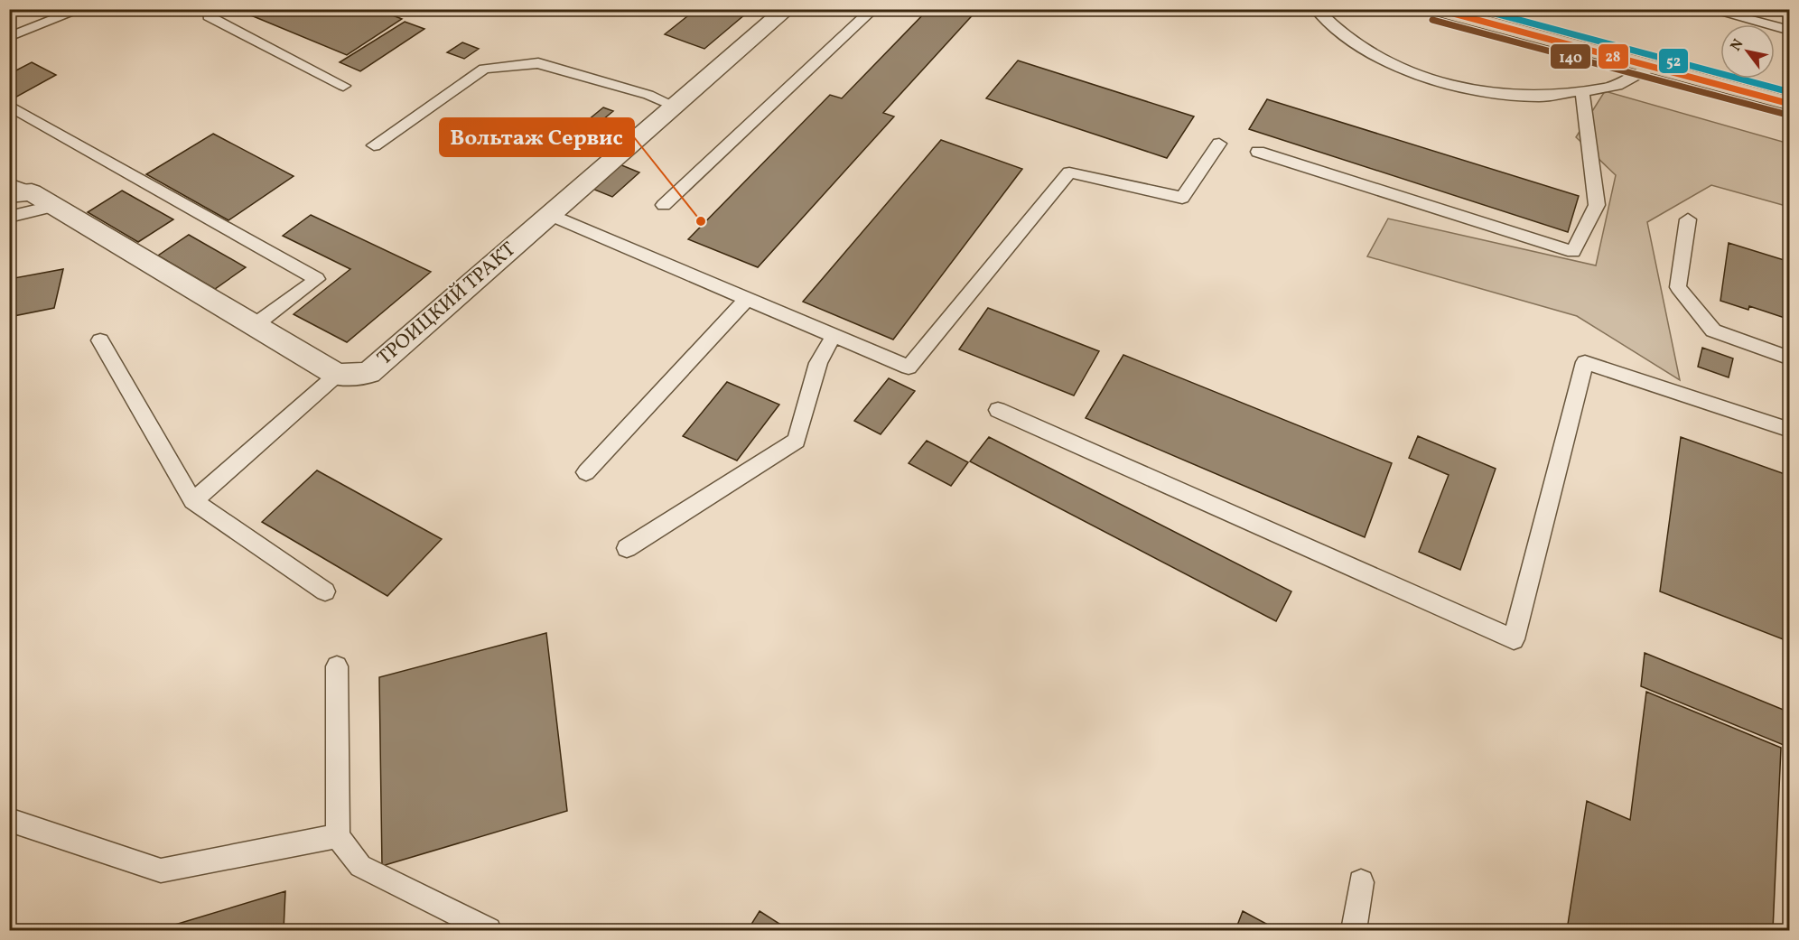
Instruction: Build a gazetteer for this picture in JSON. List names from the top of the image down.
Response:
{
  "streets": {
    "street": ["ТРОИЦКИЙ ТРАКТ"]
  },
  "places": ["Вольтаж Сервис"],
  "lines": ["transit line 28", "transit line 52", "transit line 140"],
  "north": "top left"
}
